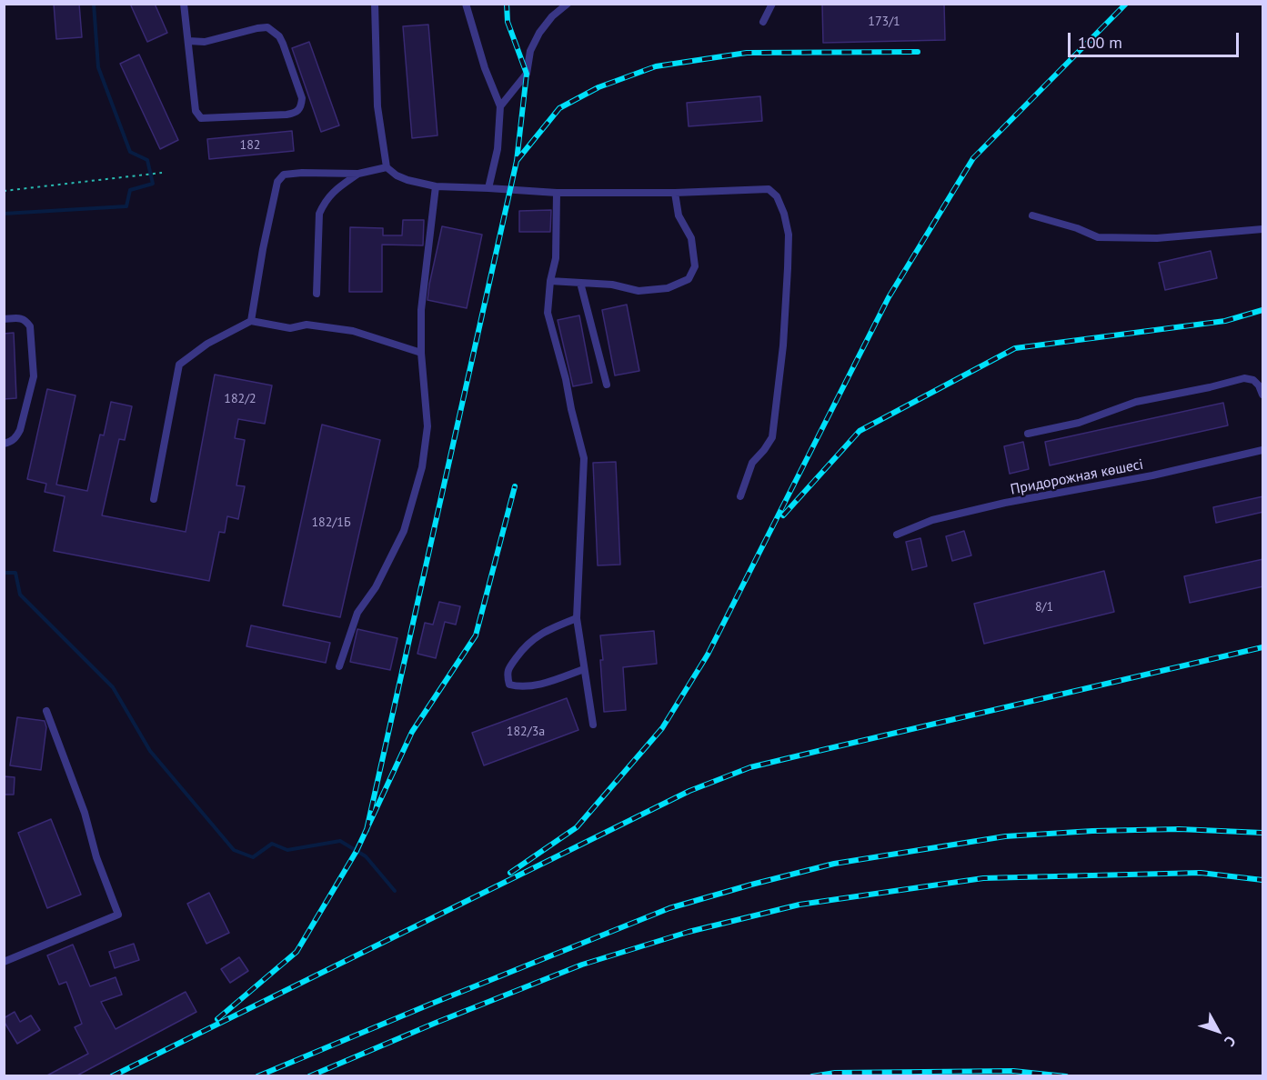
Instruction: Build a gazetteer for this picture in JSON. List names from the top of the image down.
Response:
{
  "streets": {
    "lane": ["Придорожная көшесі"]
  },
  "house_numbers": [
    "173/1",
    "182",
    "182/2",
    "182/1Б",
    "8/1",
    "182/3а"
  ],
  "scale_bar": "100 m",
  "north": "bottom right"
}
